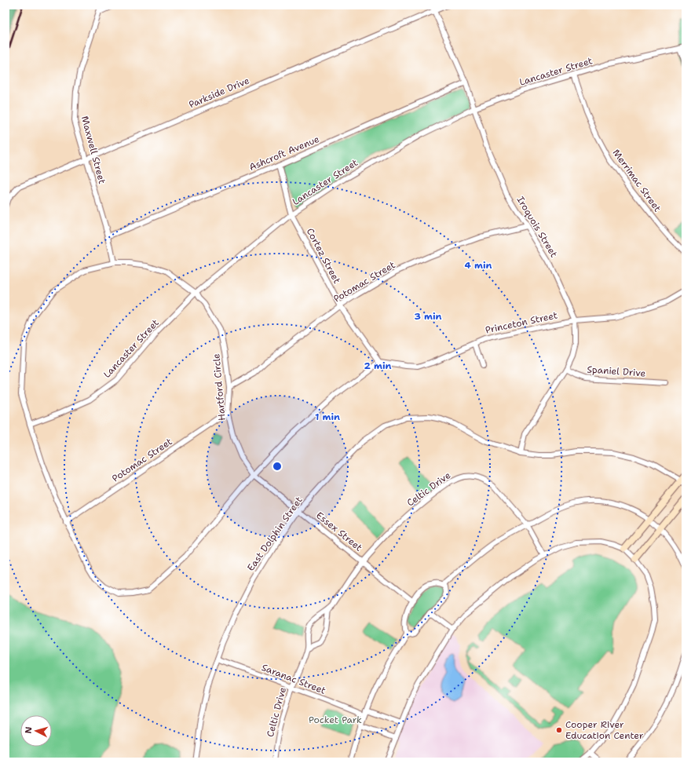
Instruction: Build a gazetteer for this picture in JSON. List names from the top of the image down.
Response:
{
  "streets": {
    "street": [
      "Lancaster Street",
      "Parkside Drive",
      "Maxwell Street",
      "Ashcroft Avenue",
      "Merrimac Street",
      "Iroquois Street",
      "Cortez Street",
      "Potomac Street",
      "Princeton Street",
      "Spaniel Drive",
      "Hartford Circle",
      "Celtic Drive",
      "Essex Street",
      "East Dolphin Street",
      "Saranac Street"
    ]
  },
  "crossings": [
    ["Lancaster Street", "Merrimac Street"],
    ["Lancaster Street", "Iroquois Street"],
    ["Lancaster Street", "Cortez Street"],
    ["Lancaster Street", "Hartford Circle"],
    ["Parkside Drive", "Maxwell Street"],
    ["Parkside Drive", "Iroquois Street"],
    ["Maxwell Street", "Ashcroft Avenue"],
    ["Maxwell Street", "Hartford Circle"],
    ["Ashcroft Avenue", "Iroquois Street"],
    ["Ashcroft Avenue", "Cortez Street"],
    ["Iroquois Street", "Potomac Street"],
    ["Iroquois Street", "Princeton Street"],
    ["Iroquois Street", "Spaniel Drive"],
    ["Iroquois Street", "East Dolphin Street"],
    ["Cortez Street", "Potomac Street"],
    ["Cortez Street", "Princeton Street"],
    ["Potomac Street", "Hartford Circle"],
    ["Hartford Circle", "Essex Street"],
    ["Celtic Drive", "Essex Street"],
    ["Celtic Drive", "Saranac Street"],
    ["Essex Street", "East Dolphin Street"],
    ["East Dolphin Street", "Saranac Street"]
  ],
  "parks": ["Pocket Park"],
  "places": ["Cooper River Education Center"],
  "north": "left",
  "rings": [
    "4 min",
    "3 min",
    "2 min",
    "1 min"
  ]
}
